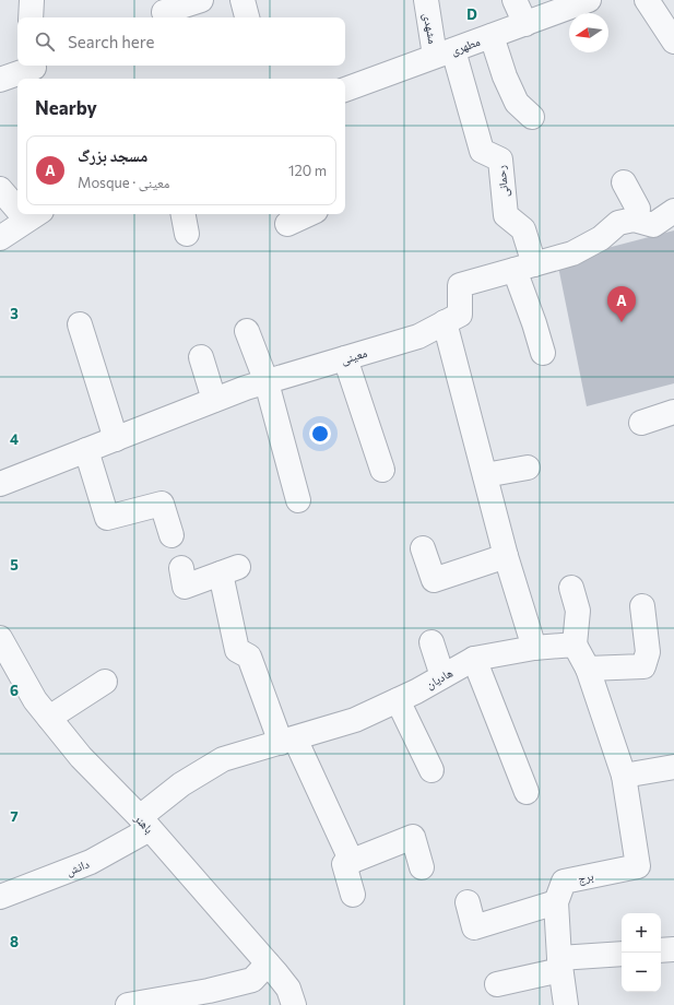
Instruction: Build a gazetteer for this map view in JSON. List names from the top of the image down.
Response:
{
  "streets": {
    "street": [
      "مشهدی",
      "مطهری",
      "رحمانی",
      "معینی",
      "هادیان",
      "باهنر",
      "دانش",
      "برج"
    ]
  },
  "crossings": [
    ["مشهدی", "مطهری"],
    ["مشهدی", "رحمانی"],
    ["مطهری", "رحمانی"],
    ["رحمانی", "معینی"],
    ["هادیان", "باهنر"],
    ["هادیان", "دانش"],
    ["باهنر", "دانش"]
  ],
  "north": "left",
  "page": {
    "search": "Search here",
    "heading": "Nearby",
    "list": [
      {
        "mark": "A",
        "name": "مسجد بزرگ",
        "note": "Mosque · معینی",
        "value": "120 m"
      }
    ],
    "pins": "A",
    "map_buttons": ["+", "−"]
  },
  "grid": {
    "columns": ["D"],
    "rows": [
      "3",
      "4",
      "5",
      "6",
      "7",
      "8"
    ]
  }
}
